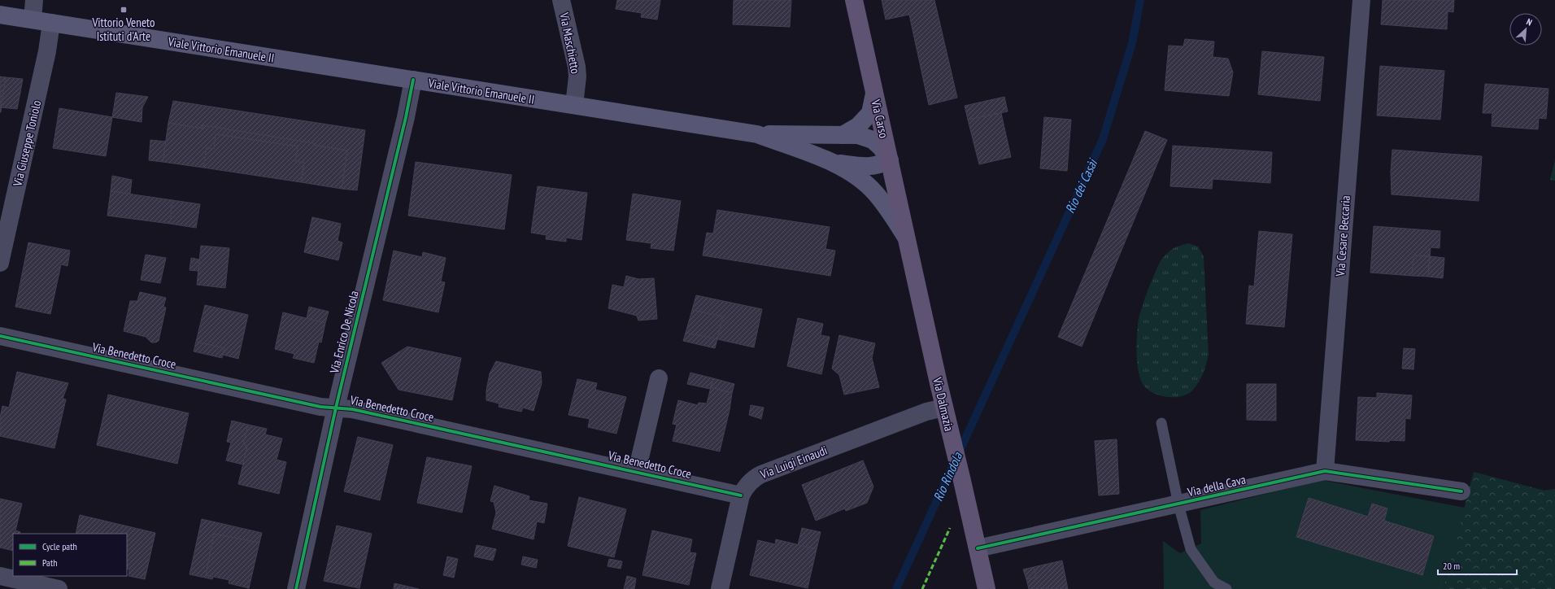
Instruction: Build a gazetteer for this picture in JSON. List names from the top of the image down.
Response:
{
  "streets": {
    "main road": ["Viale Vittorio Emanuele II", "Via Carso", "Via Dalmazia"],
    "street": [
      "Via Maschietto",
      "Via Giuseppe Toniolo",
      "Via Cesare Beccaria",
      "Via Enrico De Nicola",
      "Via Benedetto Croce",
      "Via Luigi Einaudi",
      "Via della Cava"
    ]
  },
  "crossings": [
    ["Via Maschietto", "Viale Vittorio Emanuele II"],
    ["Viale Vittorio Emanuele II", "Via Carso"],
    ["Viale Vittorio Emanuele II", "Via Giuseppe Toniolo"],
    ["Viale Vittorio Emanuele II", "Via Enrico De Nicola"],
    ["Viale Vittorio Emanuele II", "Via Dalmazia"],
    ["Via Carso", "Via Dalmazia"],
    ["Via Cesare Beccaria", "Via della Cava"],
    ["Via Enrico De Nicola", "Via Benedetto Croce"],
    ["Via Benedetto Croce", "Via Luigi Einaudi"],
    ["Via Dalmazia", "Via Luigi Einaudi"],
    ["Via Dalmazia", "Via della Cava"]
  ],
  "water": ["Rio dei Casài", "Rio Rindola"],
  "places": {
    "transit": ["Vittorio Veneto Istituti d'Arte"]
  },
  "legend": ["Cycle path", "Path"],
  "scale_bar": "20 m",
  "north": "top right"
}
